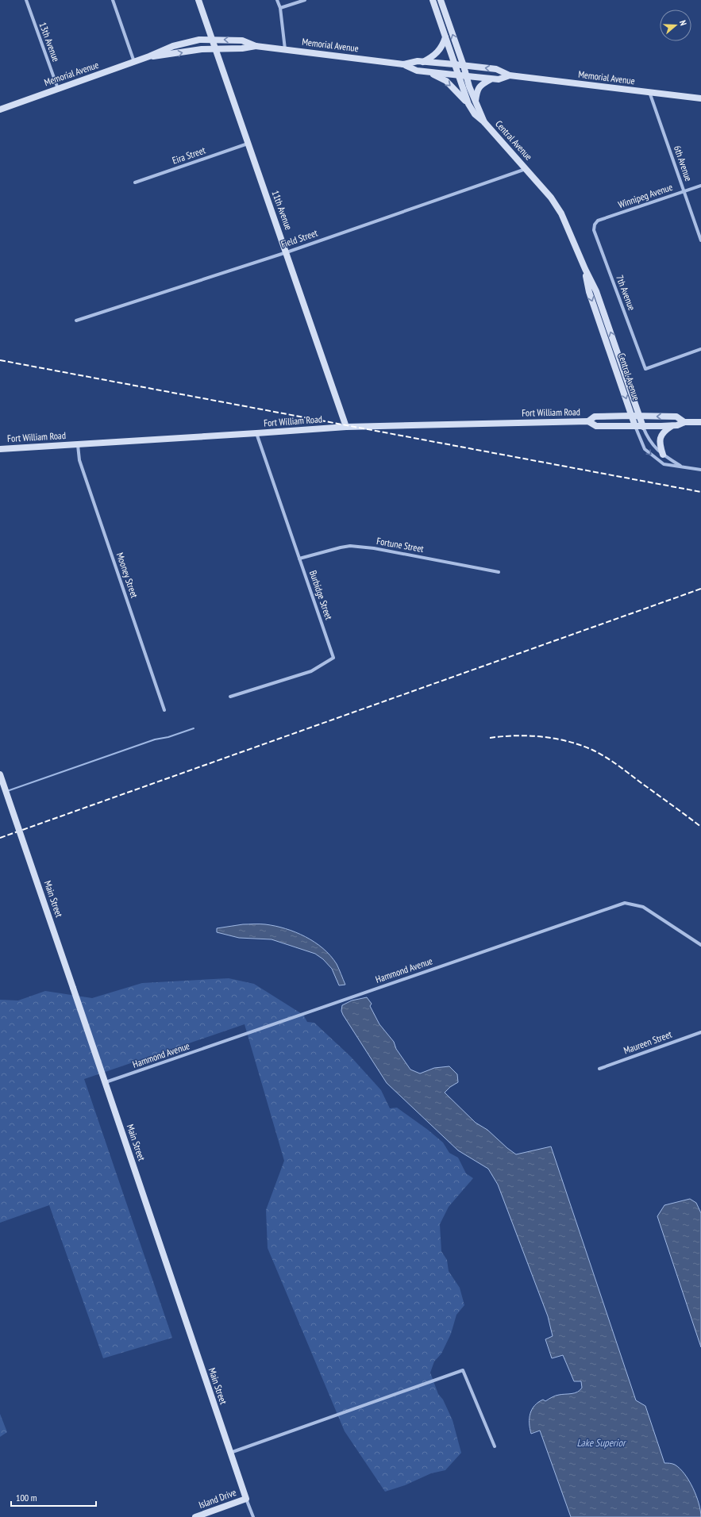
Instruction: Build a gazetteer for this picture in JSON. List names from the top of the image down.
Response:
{
  "streets": {
    "main road": [
      "Memorial Avenue",
      "Central Avenue",
      "11th Avenue",
      "Fort William Road",
      "Main Street",
      "Island Drive"
    ],
    "street": [
      "13th Avenue",
      "Eira Street",
      "6th Avenue",
      "Winnipeg Avenue",
      "Field Street",
      "7th Avenue",
      "Fortune Street",
      "Mooney Street",
      "Burbidge Street",
      "Hammond Avenue",
      "Maureen Street"
    ]
  },
  "crossings": [
    ["13th Avenue", "Memorial Avenue"],
    ["Memorial Avenue", "Central Avenue"],
    ["Memorial Avenue", "6th Avenue"],
    ["Memorial Avenue", "11th Avenue"],
    ["Central Avenue", "Field Street"],
    ["Central Avenue", "Fort William Road"],
    ["Eira Street", "11th Avenue"],
    ["6th Avenue", "Winnipeg Avenue"],
    ["Winnipeg Avenue", "7th Avenue"],
    ["11th Avenue", "Field Street"],
    ["11th Avenue", "Fort William Road"],
    ["Fort William Road", "Mooney Street"],
    ["Fort William Road", "Burbidge Street"],
    ["Fortune Street", "Burbidge Street"],
    ["Main Street", "Hammond Avenue"],
    ["Main Street", "Island Drive"]
  ],
  "water": ["Lake Superior"],
  "scale_bar": "100 m",
  "north": "right"
}
